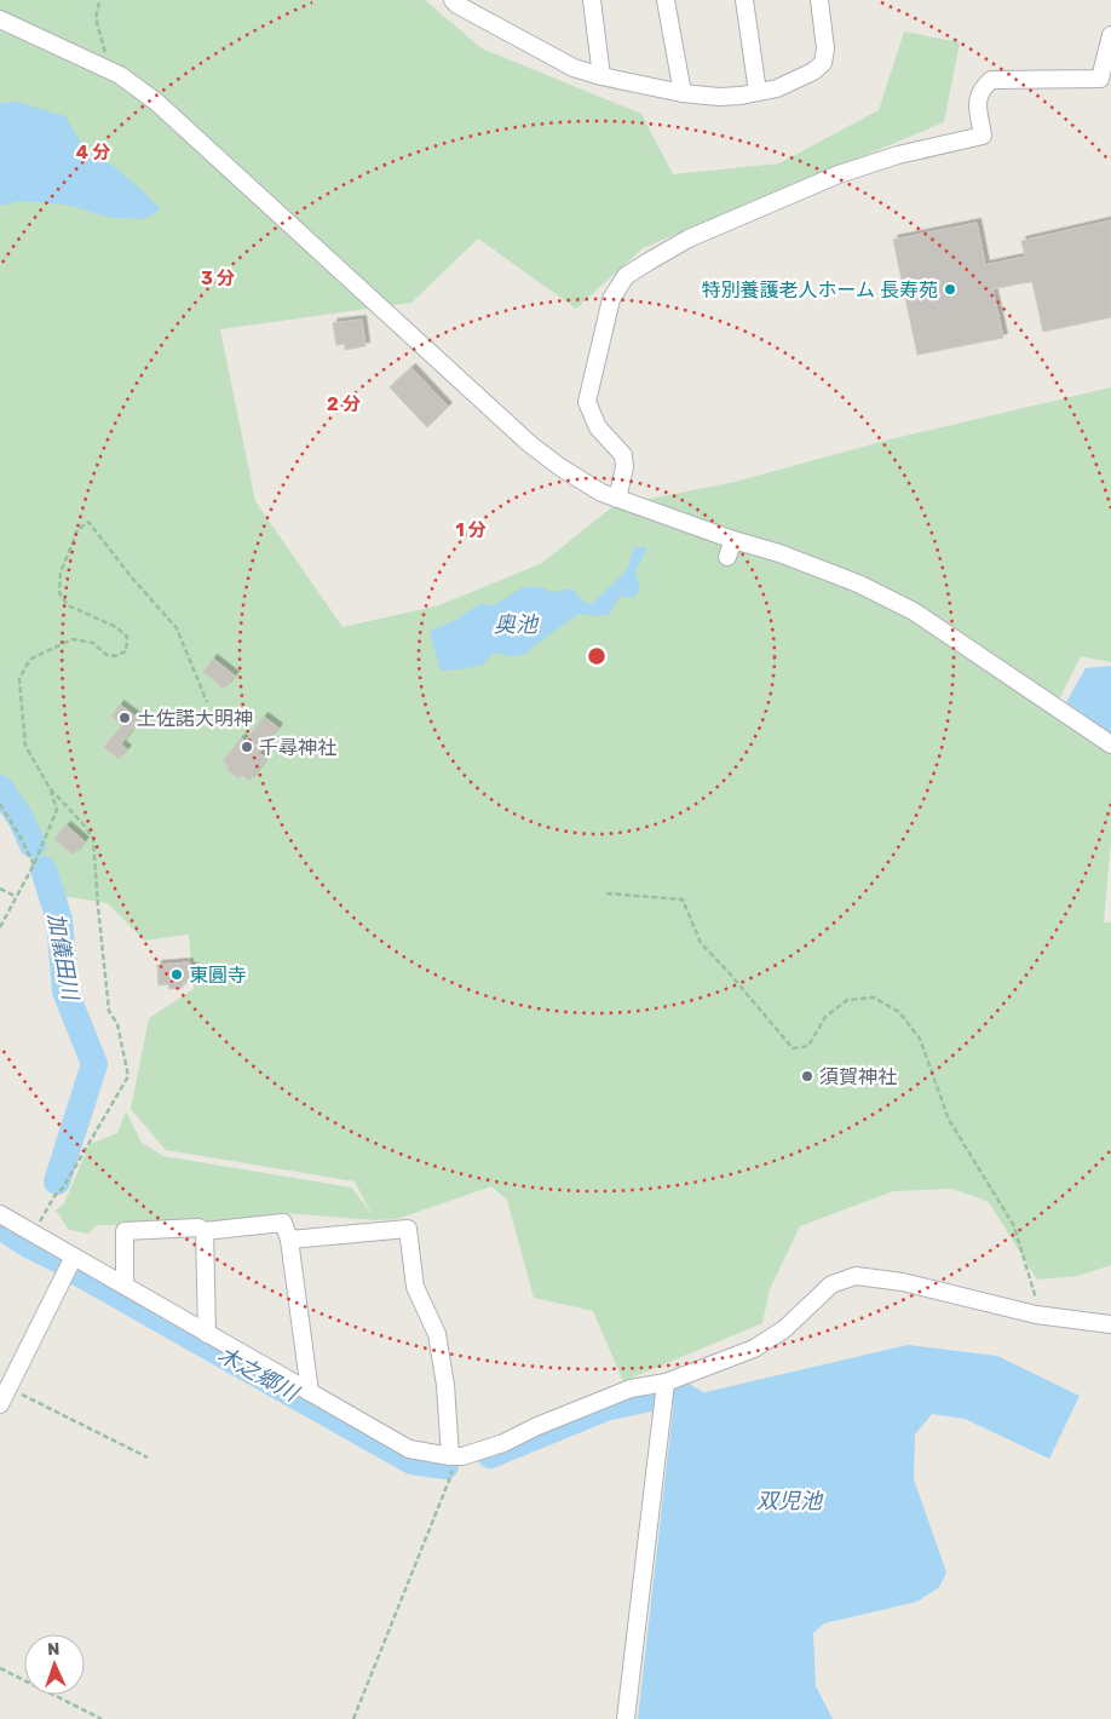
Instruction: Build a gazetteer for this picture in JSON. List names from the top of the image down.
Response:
{
  "water": [
    "奥池",
    "加儀田川",
    "木之郷川",
    "双児池"
  ],
  "places": [
    "特別養護老人ホーム 長寿苑",
    "土佐諾大明神",
    "千尋神社",
    "東圓寺",
    "須賀神社"
  ],
  "north": "top",
  "rings": [
    "4 分",
    "3 分",
    "2 分",
    "1 分"
  ]
}
